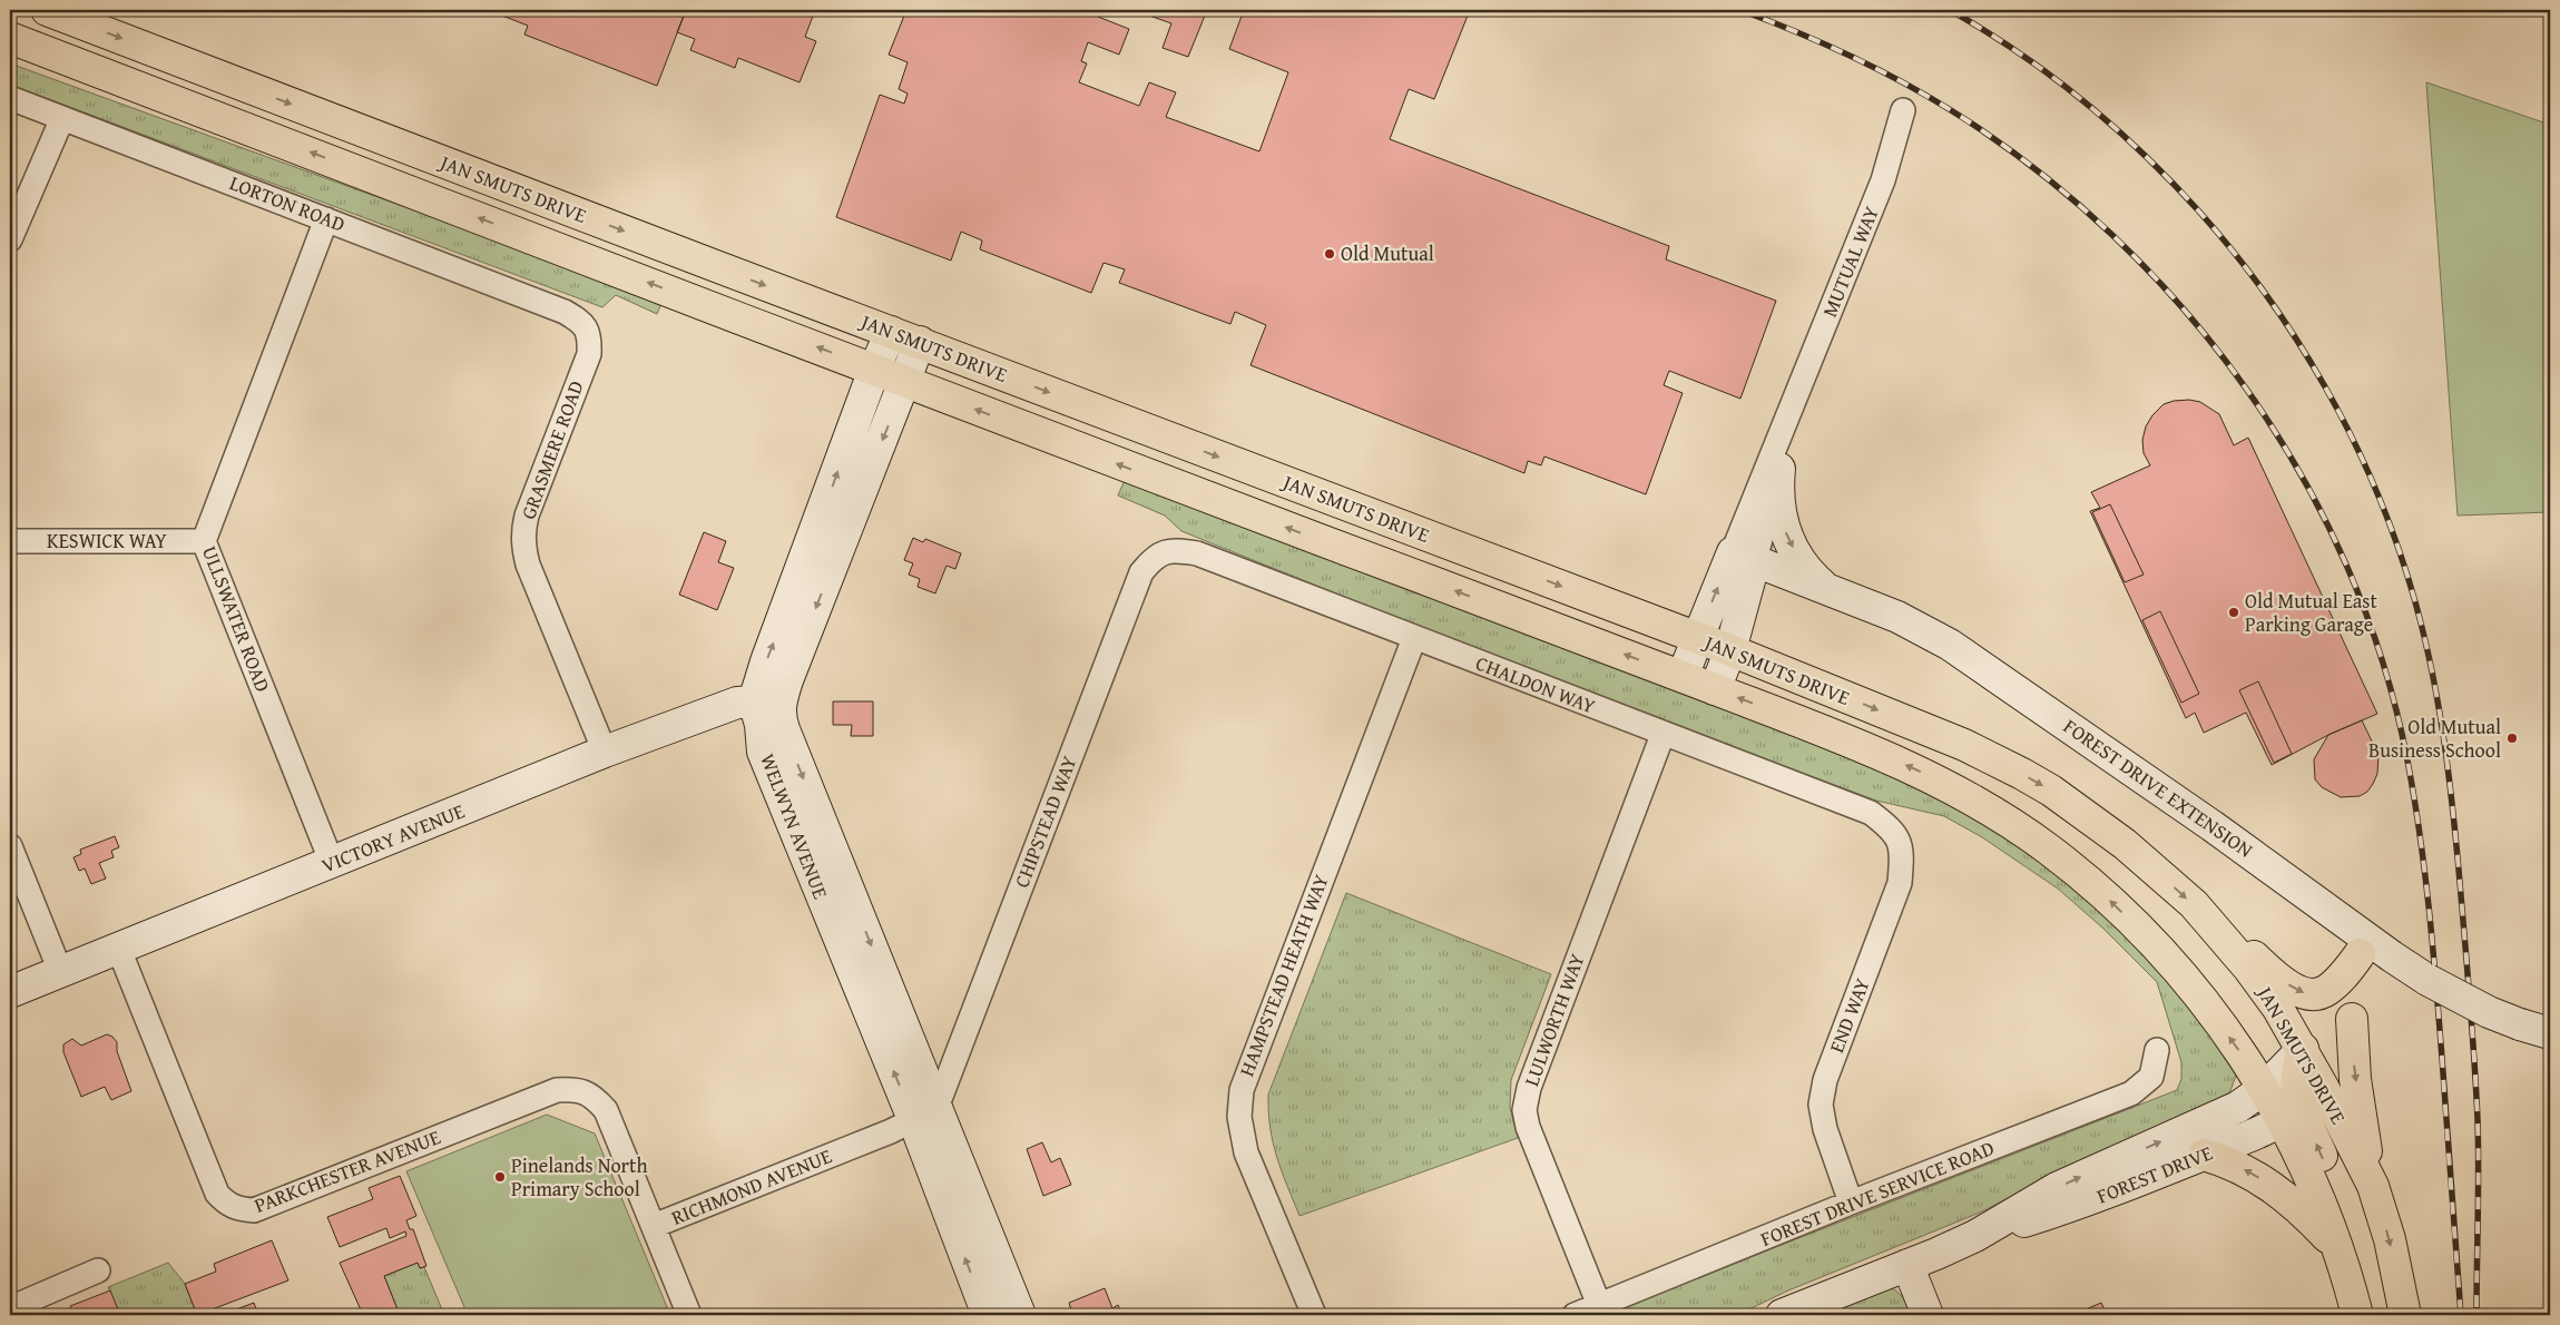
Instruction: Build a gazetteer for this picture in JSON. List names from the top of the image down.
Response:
{
  "streets": {
    "main road": ["JAN SMUTS DRIVE"],
    "street": [
      "LORTON ROAD",
      "MUTUAL WAY",
      "GRASMERE ROAD",
      "KESWICK WAY",
      "ULLSWATER ROAD",
      "CHALDON WAY",
      "FOREST DRIVE EXTENSION",
      "CHIPSTEAD WAY",
      "WELWYN AVENUE",
      "VICTORY AVENUE",
      "HAMPSTEAD HEATH WAY",
      "END WAY",
      "LULWORTH WAY",
      "PARKCHESTER AVENUE",
      "FOREST DRIVE",
      "RICHMOND AVENUE",
      "FOREST DRIVE SERVICE ROAD"
    ]
  },
  "crossings": [
    ["JAN SMUTS DRIVE", "MUTUAL WAY"],
    ["JAN SMUTS DRIVE", "WELWYN AVENUE"],
    ["JAN SMUTS DRIVE", "FOREST DRIVE"],
    ["LORTON ROAD", "GRASMERE ROAD"],
    ["LORTON ROAD", "ULLSWATER ROAD"],
    ["MUTUAL WAY", "FOREST DRIVE EXTENSION"],
    ["GRASMERE ROAD", "VICTORY AVENUE"],
    ["KESWICK WAY", "ULLSWATER ROAD"],
    ["ULLSWATER ROAD", "VICTORY AVENUE"],
    ["CHALDON WAY", "CHIPSTEAD WAY"],
    ["CHALDON WAY", "HAMPSTEAD HEATH WAY"],
    ["CHALDON WAY", "END WAY"],
    ["CHALDON WAY", "LULWORTH WAY"],
    ["CHIPSTEAD WAY", "WELWYN AVENUE"],
    ["CHIPSTEAD WAY", "RICHMOND AVENUE"],
    ["WELWYN AVENUE", "VICTORY AVENUE"],
    ["WELWYN AVENUE", "RICHMOND AVENUE"],
    ["VICTORY AVENUE", "PARKCHESTER AVENUE"],
    ["END WAY", "FOREST DRIVE SERVICE ROAD"],
    ["LULWORTH WAY", "FOREST DRIVE SERVICE ROAD"],
    ["PARKCHESTER AVENUE", "RICHMOND AVENUE"]
  ],
  "places": [
    "Old Mutual",
    "Old Mutual East Parking Garage",
    "Old Mutual Business School",
    "Pinelands North Primary School"
  ]
}
